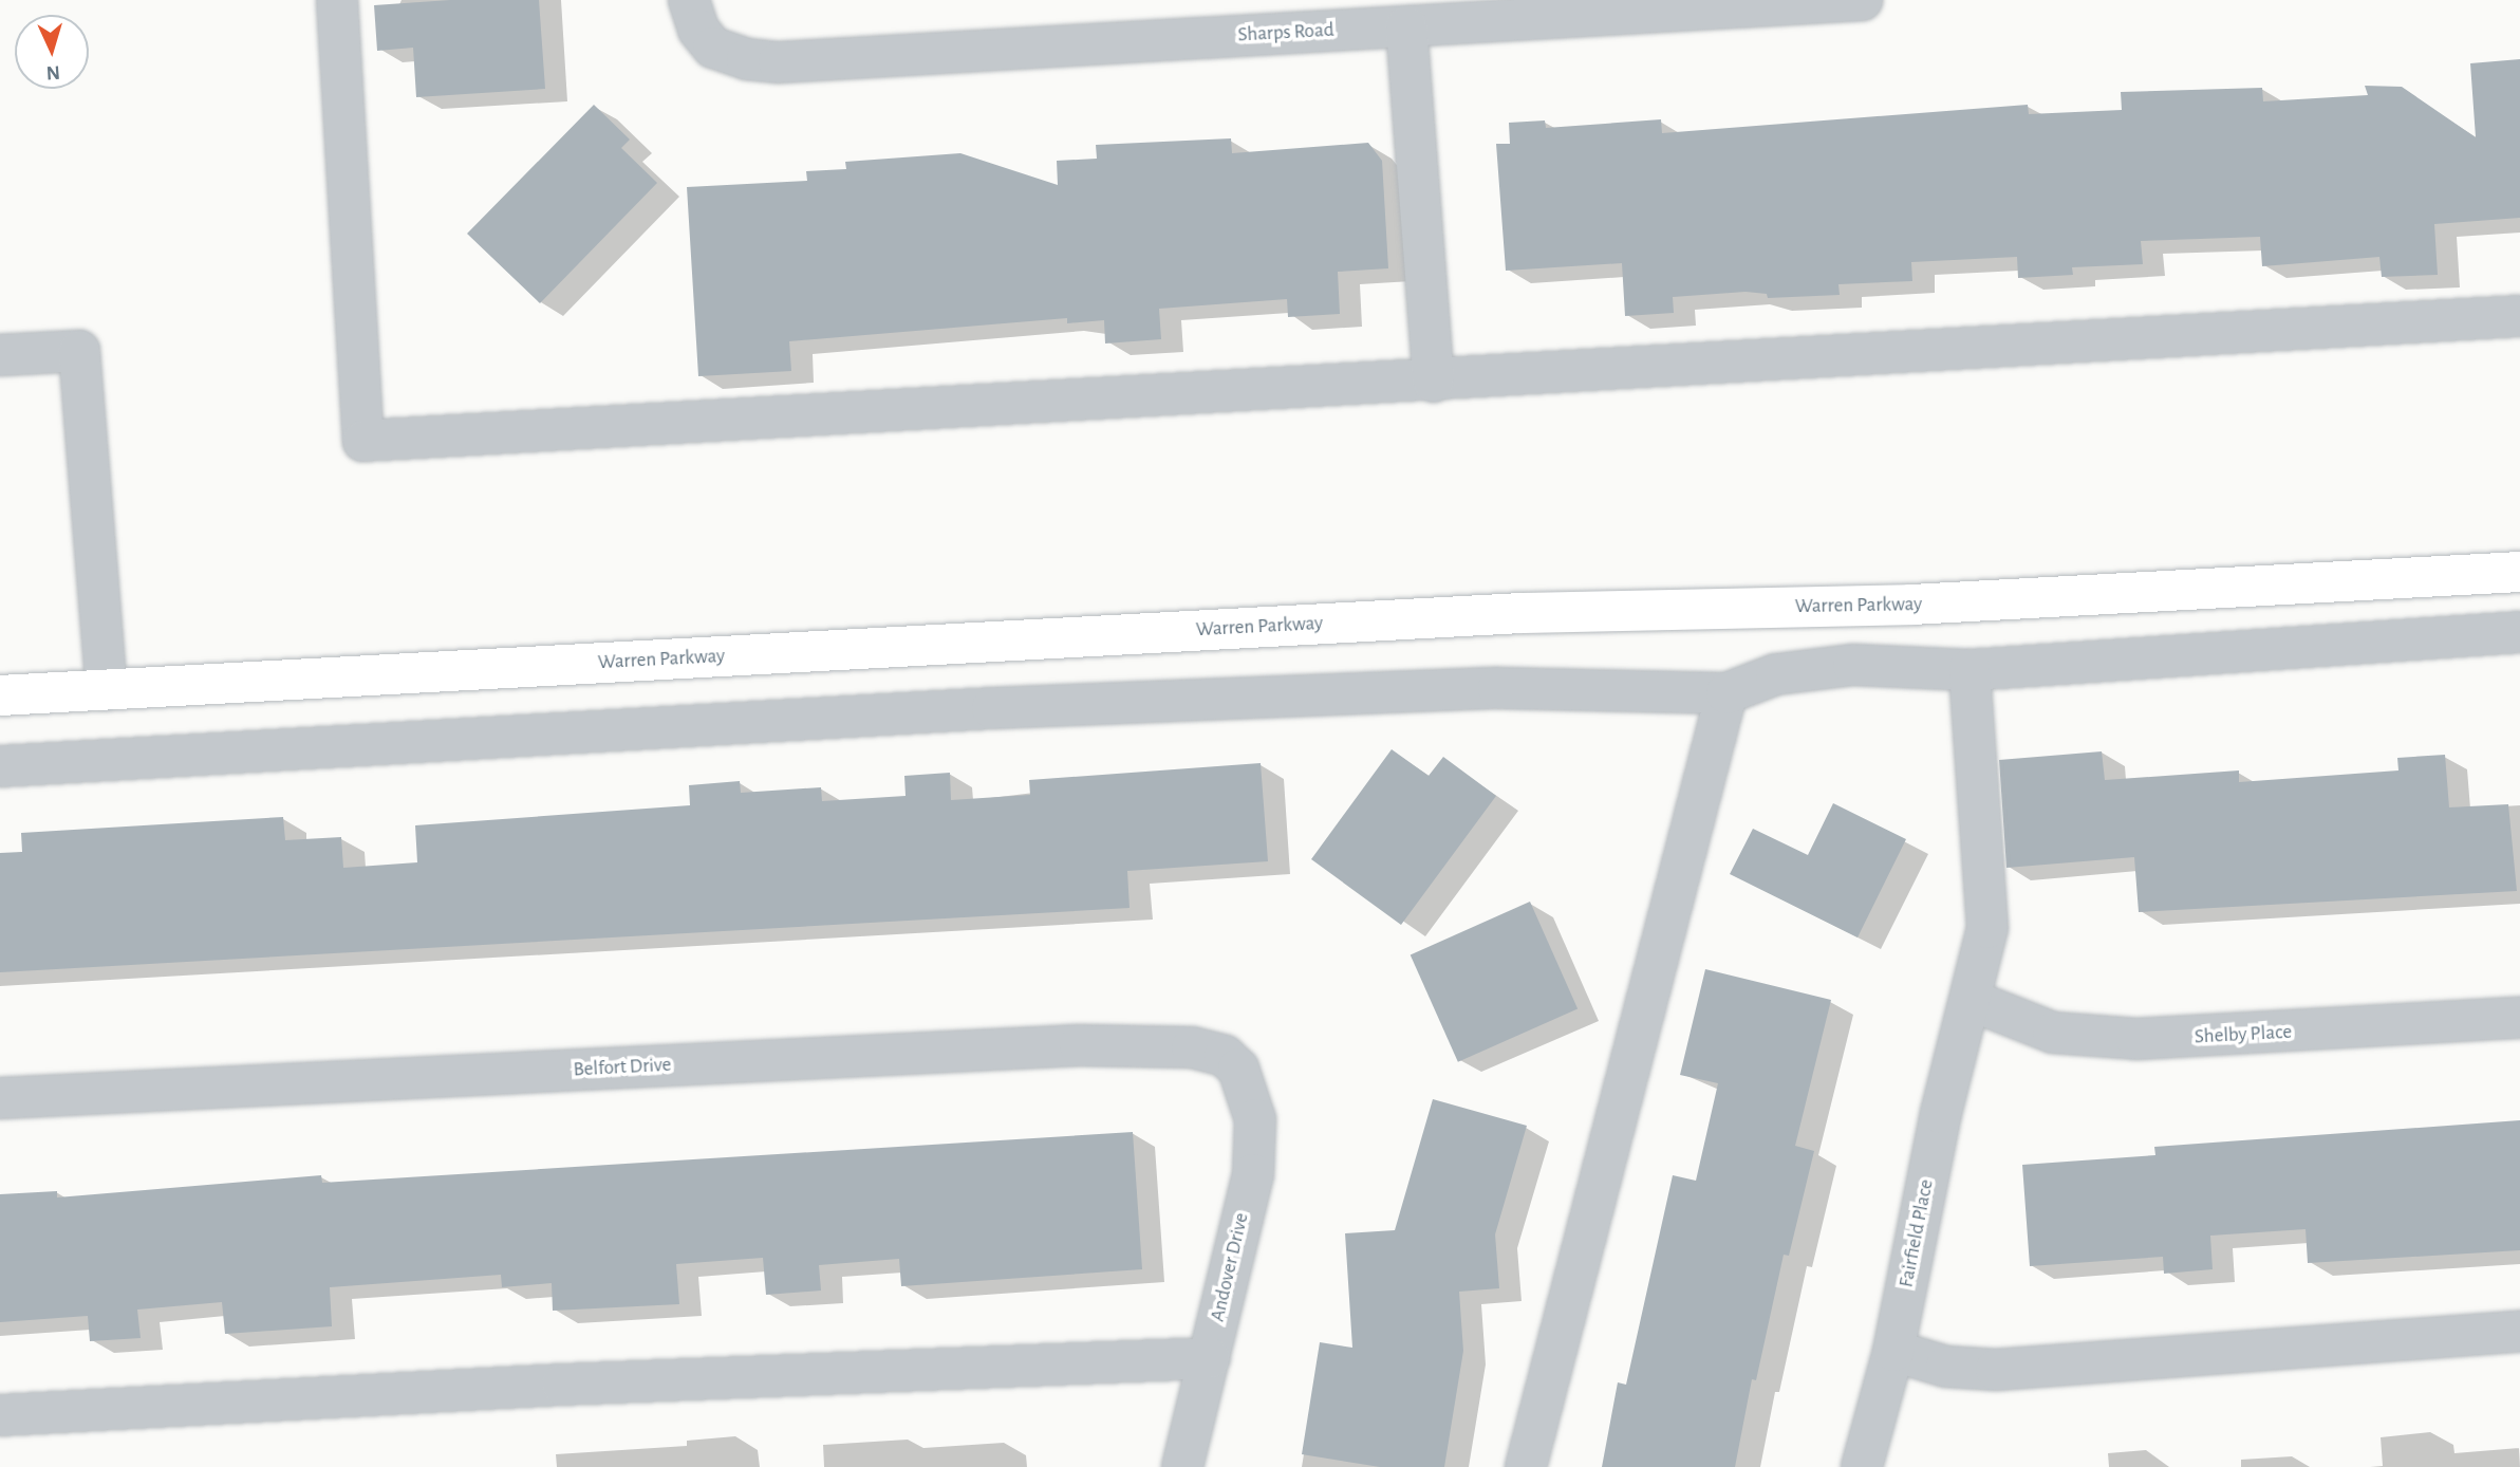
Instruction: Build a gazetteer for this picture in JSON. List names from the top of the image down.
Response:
{
  "streets": {
    "main road": ["Warren Parkway"],
    "street": [
      "Sharps Road",
      "Shelby Place",
      "Belfort Drive",
      "Fairfield Place",
      "Andover Drive"
    ]
  },
  "crossings": [
    ["Shelby Place", "Fairfield Place"],
    ["Belfort Drive", "Andover Drive"]
  ],
  "north": "bottom"
}
